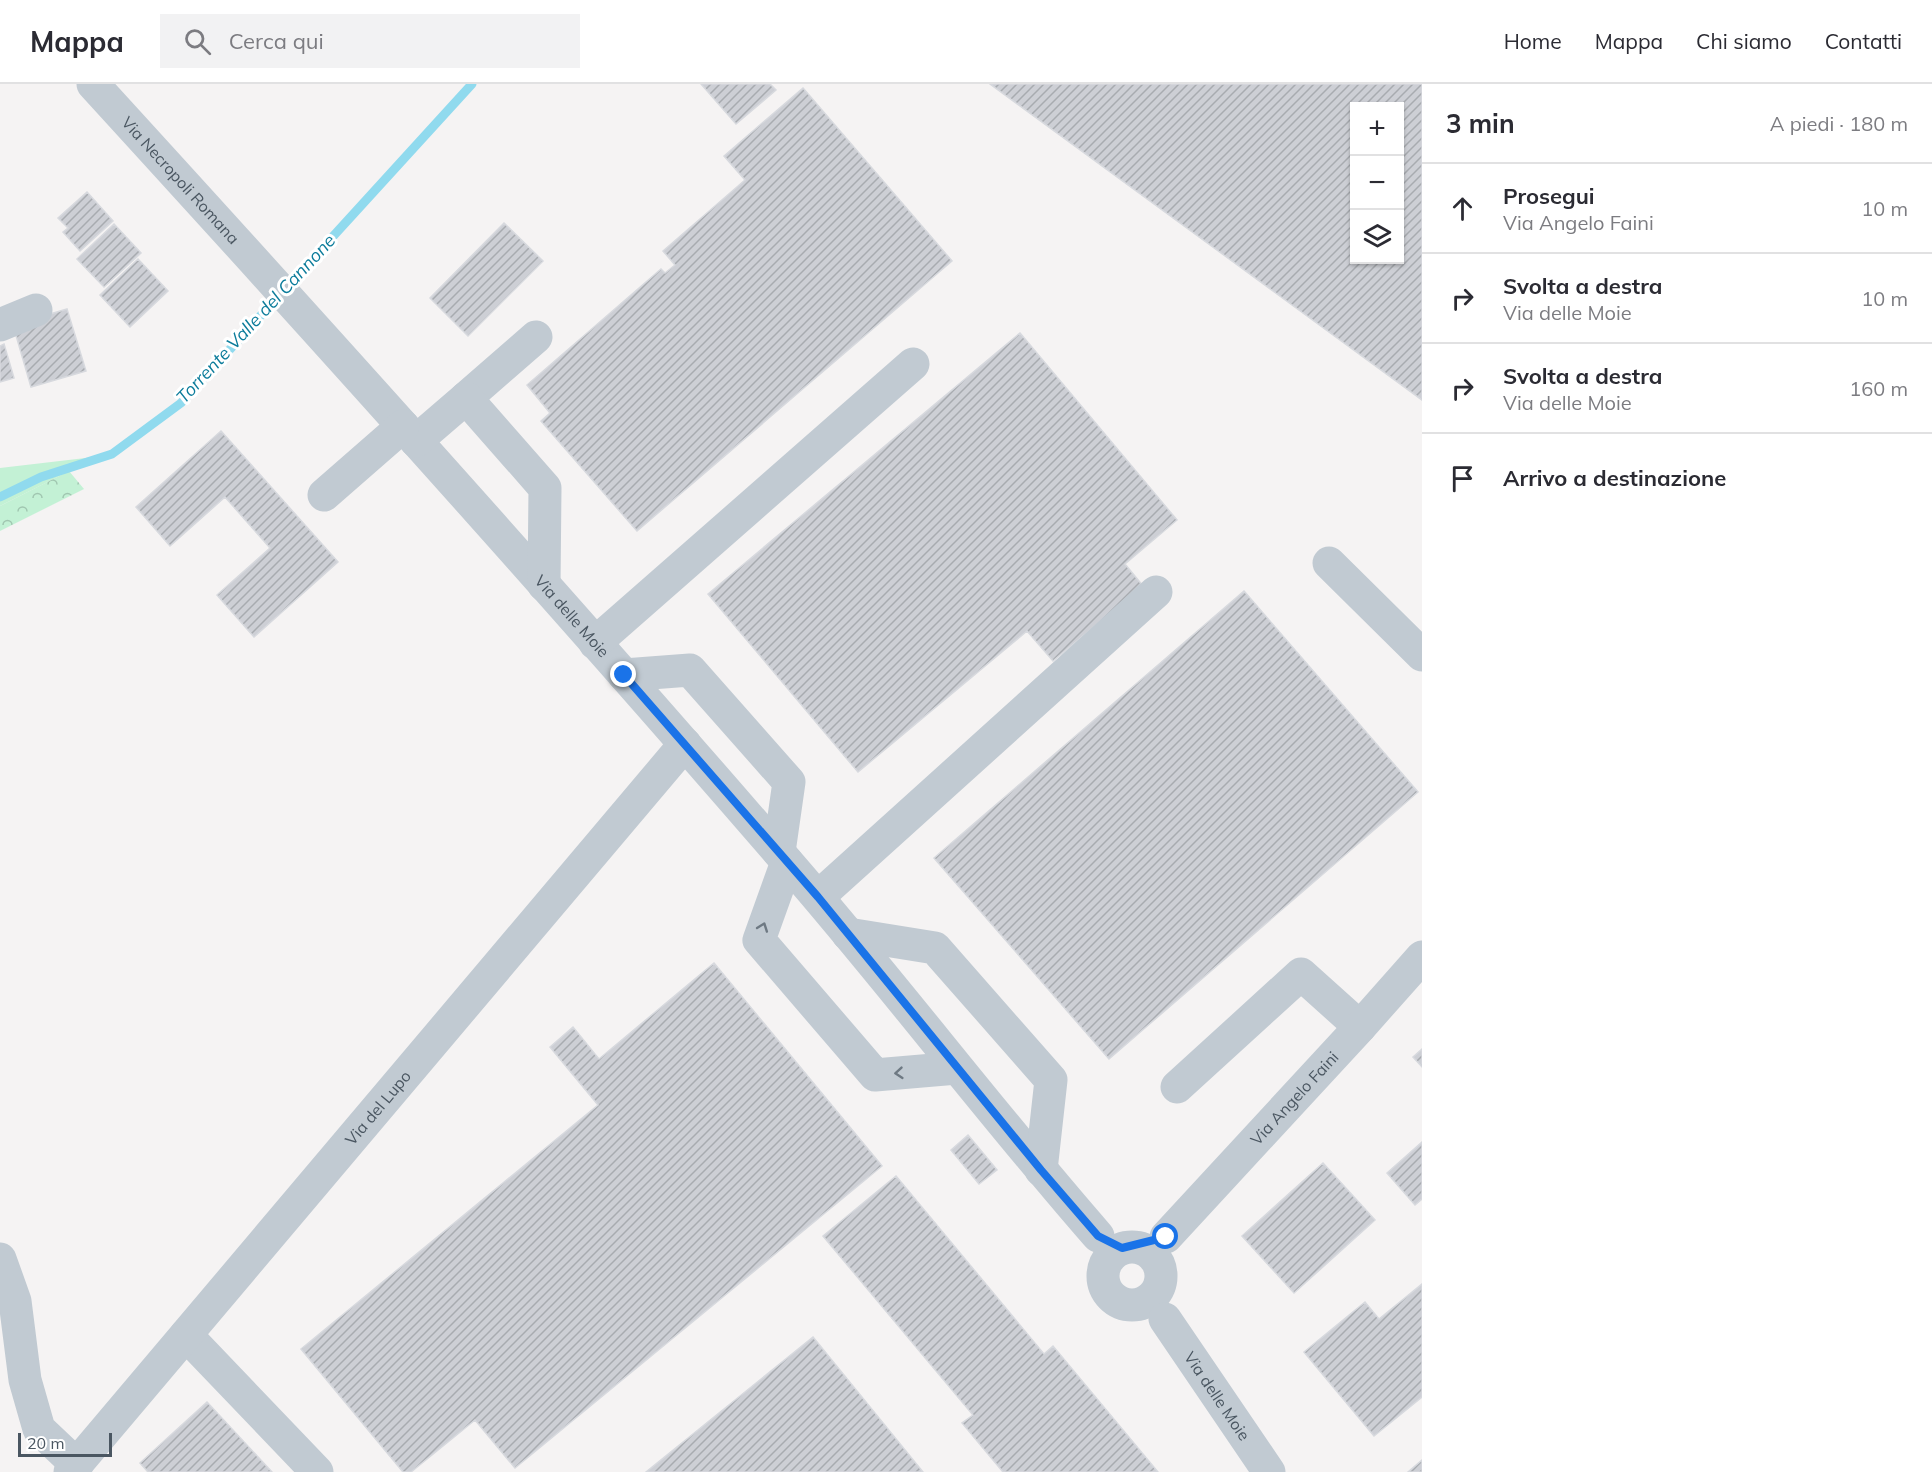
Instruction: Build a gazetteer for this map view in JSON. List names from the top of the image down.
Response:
{
  "streets": {
    "street": [
      "Via Necropoli Romana",
      "Via delle Moie",
      "Via Angelo Faini",
      "Via del Lupo"
    ]
  },
  "crossings": [
    ["Via Necropoli Romana", "Via delle Moie"],
    ["Via delle Moie", "Via del Lupo"]
  ],
  "water": ["Torrente Valle del Cannone"],
  "scale_bar": "20 m",
  "page": {
    "header": "Mappa",
    "search": "Cerca qui",
    "nav": [
      "Home",
      "Mappa",
      "Chi siamo",
      "Contatti"
    ],
    "heading": ["3 min", "A piedi · 180 m"],
    "map_buttons": ["+", "−"],
    "list": [
      ["Prosegui", "Via Angelo Faini", "10 m"],
      ["Svolta a destra", "Via delle Moie", "10 m"],
      ["Svolta a destra", "Via delle Moie", "160 m"],
      "Arrivo a destinazione"
    ],
    "scale": "20 m"
  }
}
